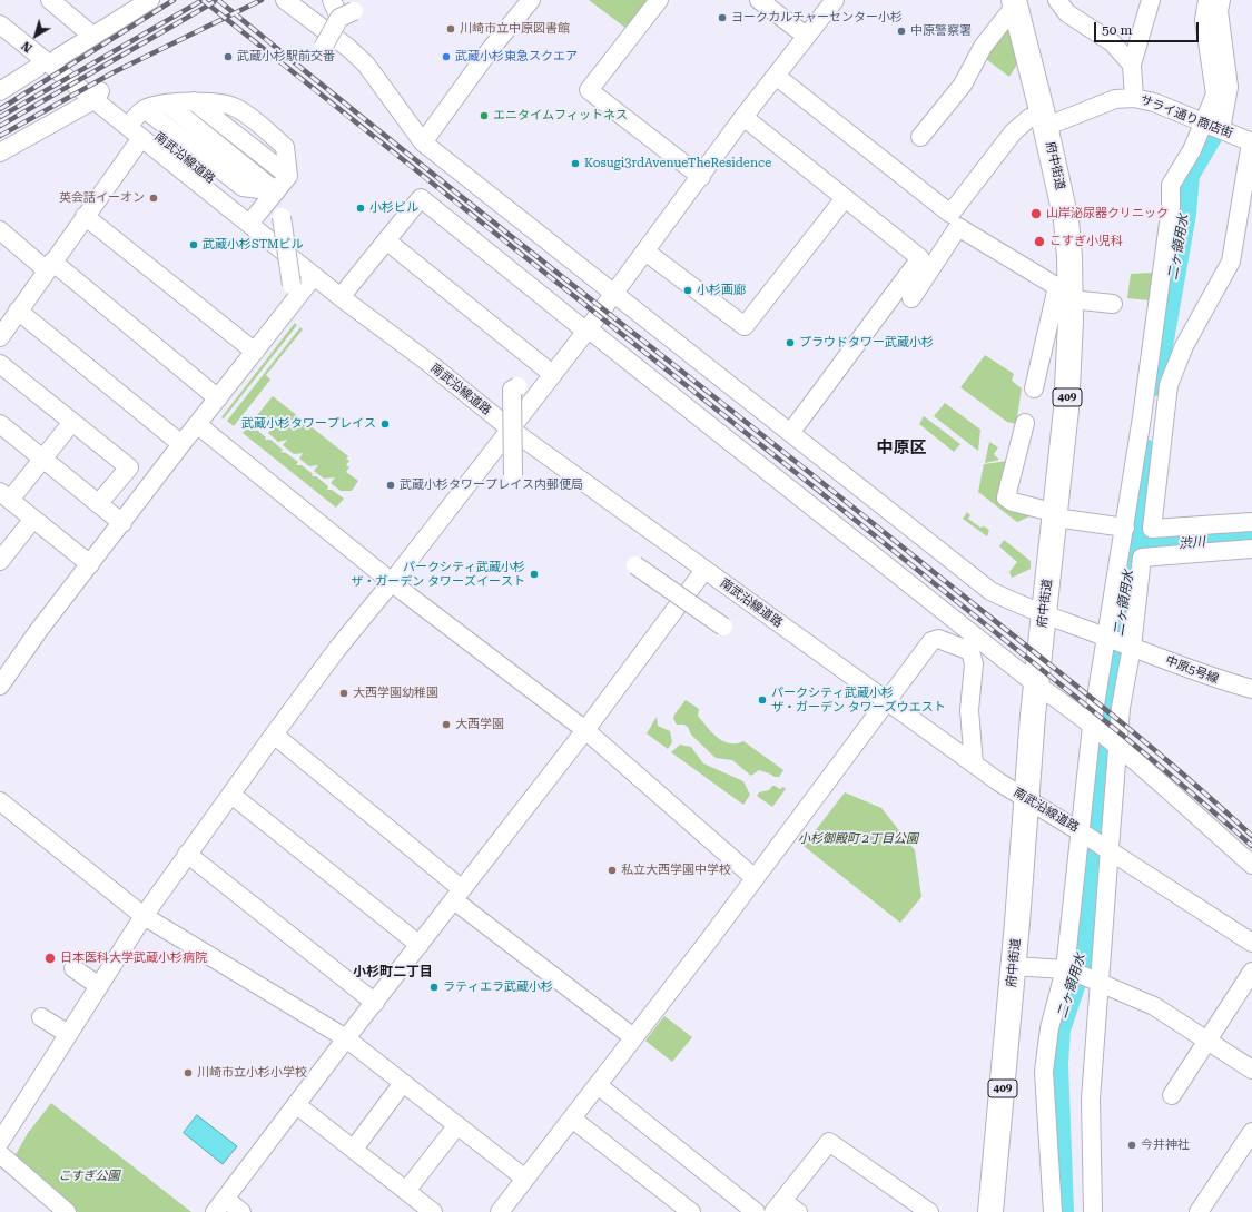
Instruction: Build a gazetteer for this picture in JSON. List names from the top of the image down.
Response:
{
  "streets": {
    "highway": ["府中街道", "409"],
    "street": ["サライ通り商店街", "南武沿線道路", "中原5号線"]
  },
  "crossings": [
    ["サライ通り商店街", "府中街道"],
    ["南武沿線道路", "府中街道"],
    ["府中街道", "中原5号線"]
  ],
  "districts": ["中原区", "小杉町二丁目"],
  "water": ["二ヶ領用水", "渋川"],
  "parks": ["小杉御殿町 2丁目公園", "こすぎ公園"],
  "places": [
    "ヨークカルチャーセンター小杉",
    "川崎市立中原図書館",
    "中原警察署",
    "武蔵小杉駅前交番",
    "武蔵小杉東急スクエア",
    "エニタイムフィットネス",
    "Kosugi3rdAvenueTheResidence",
    "英会話イーオン",
    "小杉ビル",
    "山岸泌尿器クリニック",
    "こすぎ小児科",
    "武蔵小杉STMビル",
    "小杉画廊",
    "プラウドタワー武蔵小杉",
    "武蔵小杉タワープレイス",
    "武蔵小杉タワープレイス内郵便局",
    "パークシティ武蔵小杉 ザ・ガーデン タワーズイースト",
    "大西学園幼稚園",
    "パークシティ武蔵小杉 ザ・ガーデン タワーズウエスト",
    "大西学園",
    "私立大西学園中学校",
    "日本医科大学武蔵小杉病院",
    "ラティエラ武蔵小杉",
    "川崎市立小杉小学校",
    "今井神社"
  ],
  "scale_bar": "50 m",
  "north": "bottom left"
}
